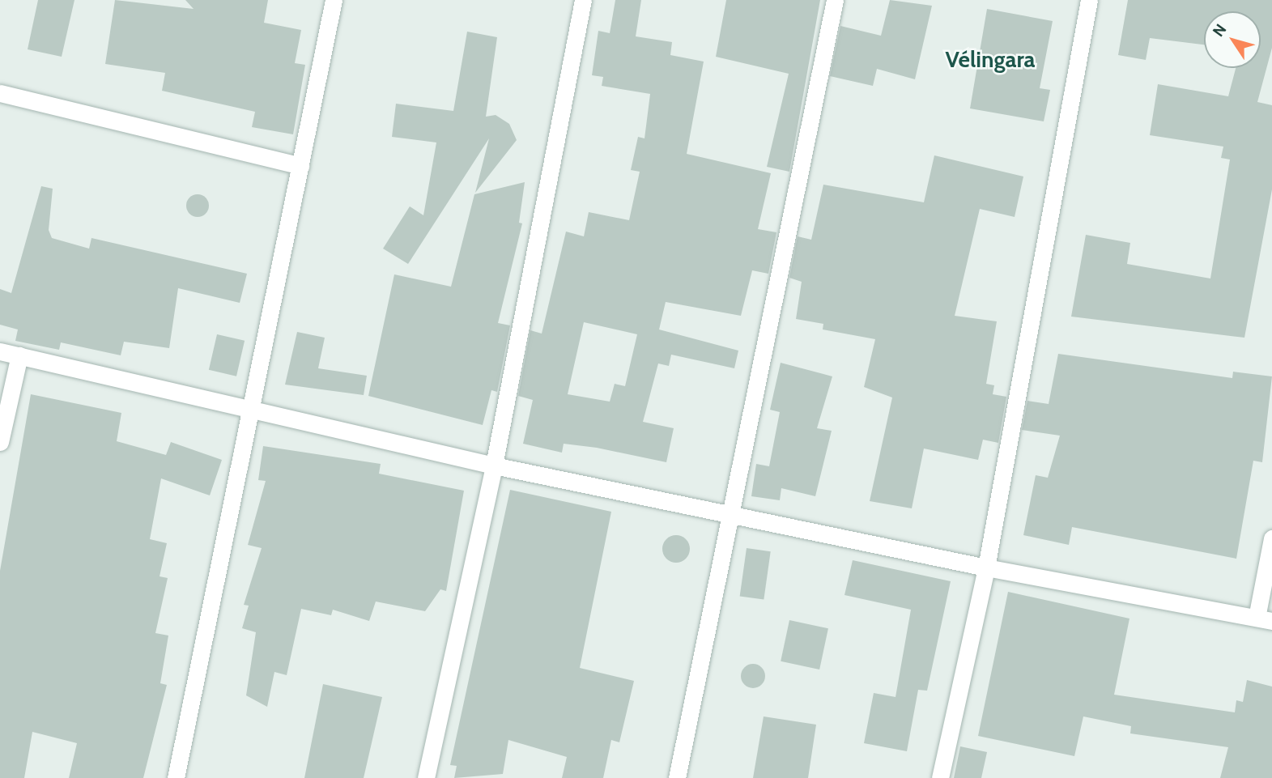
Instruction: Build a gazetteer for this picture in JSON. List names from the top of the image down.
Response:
{
  "districts": ["Vélingara"],
  "north": "top left"
}
